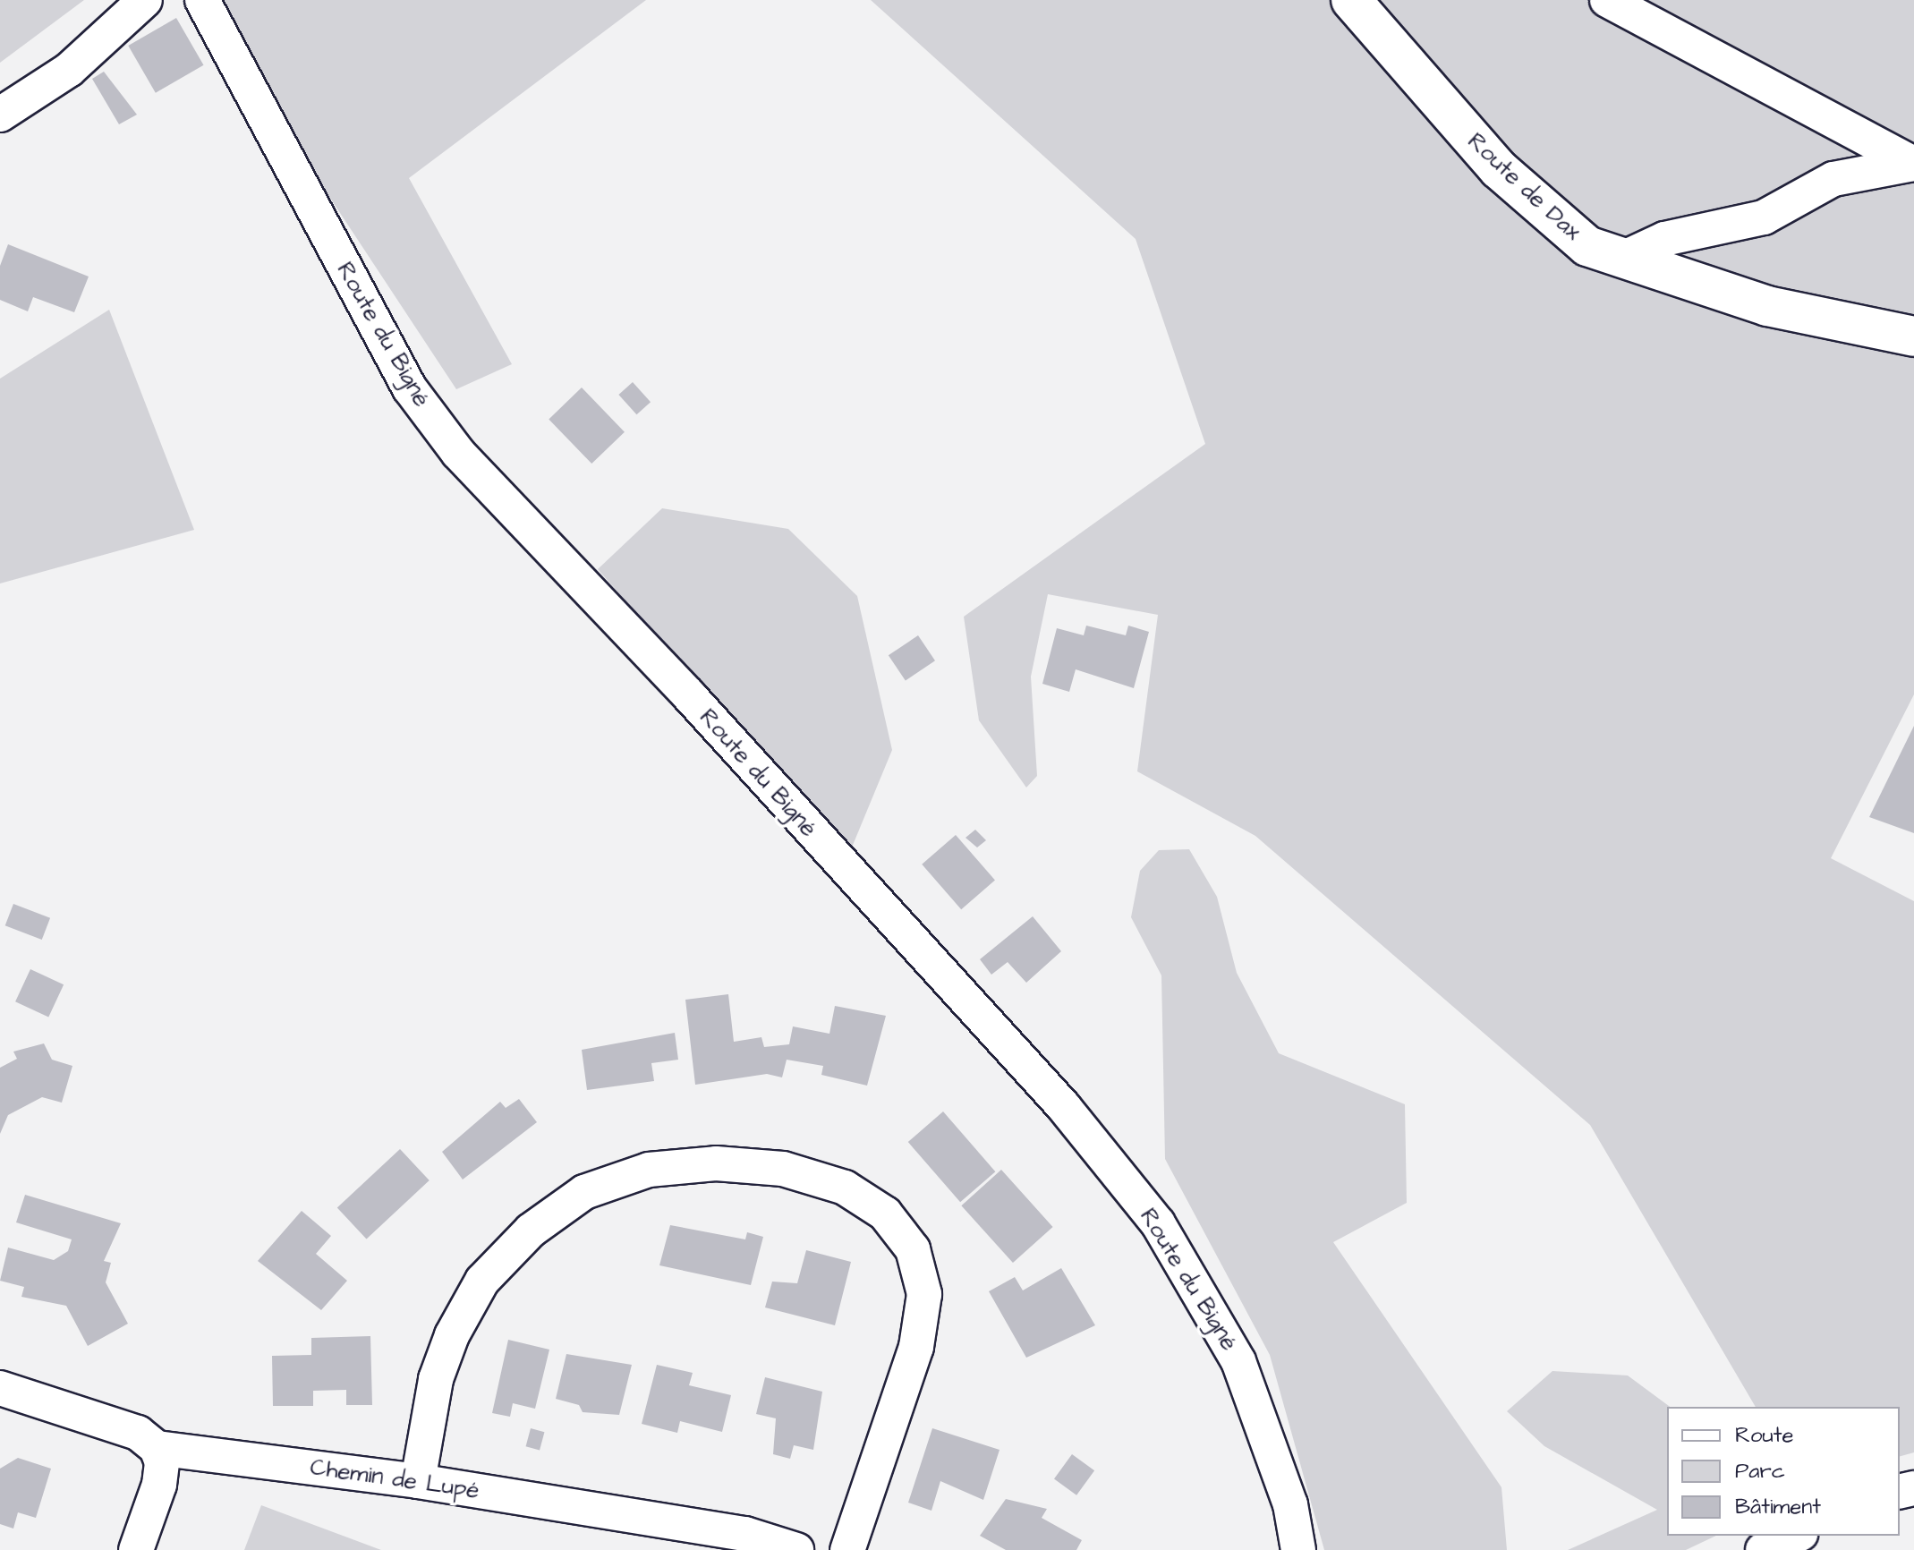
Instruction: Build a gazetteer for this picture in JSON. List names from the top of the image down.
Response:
{
  "streets": {
    "main road": ["Route de Dax"],
    "street": ["Route du Bigné", "Chemin de Lupé"]
  },
  "legend": ["Route", "Parc", "Bâtiment"]
}
